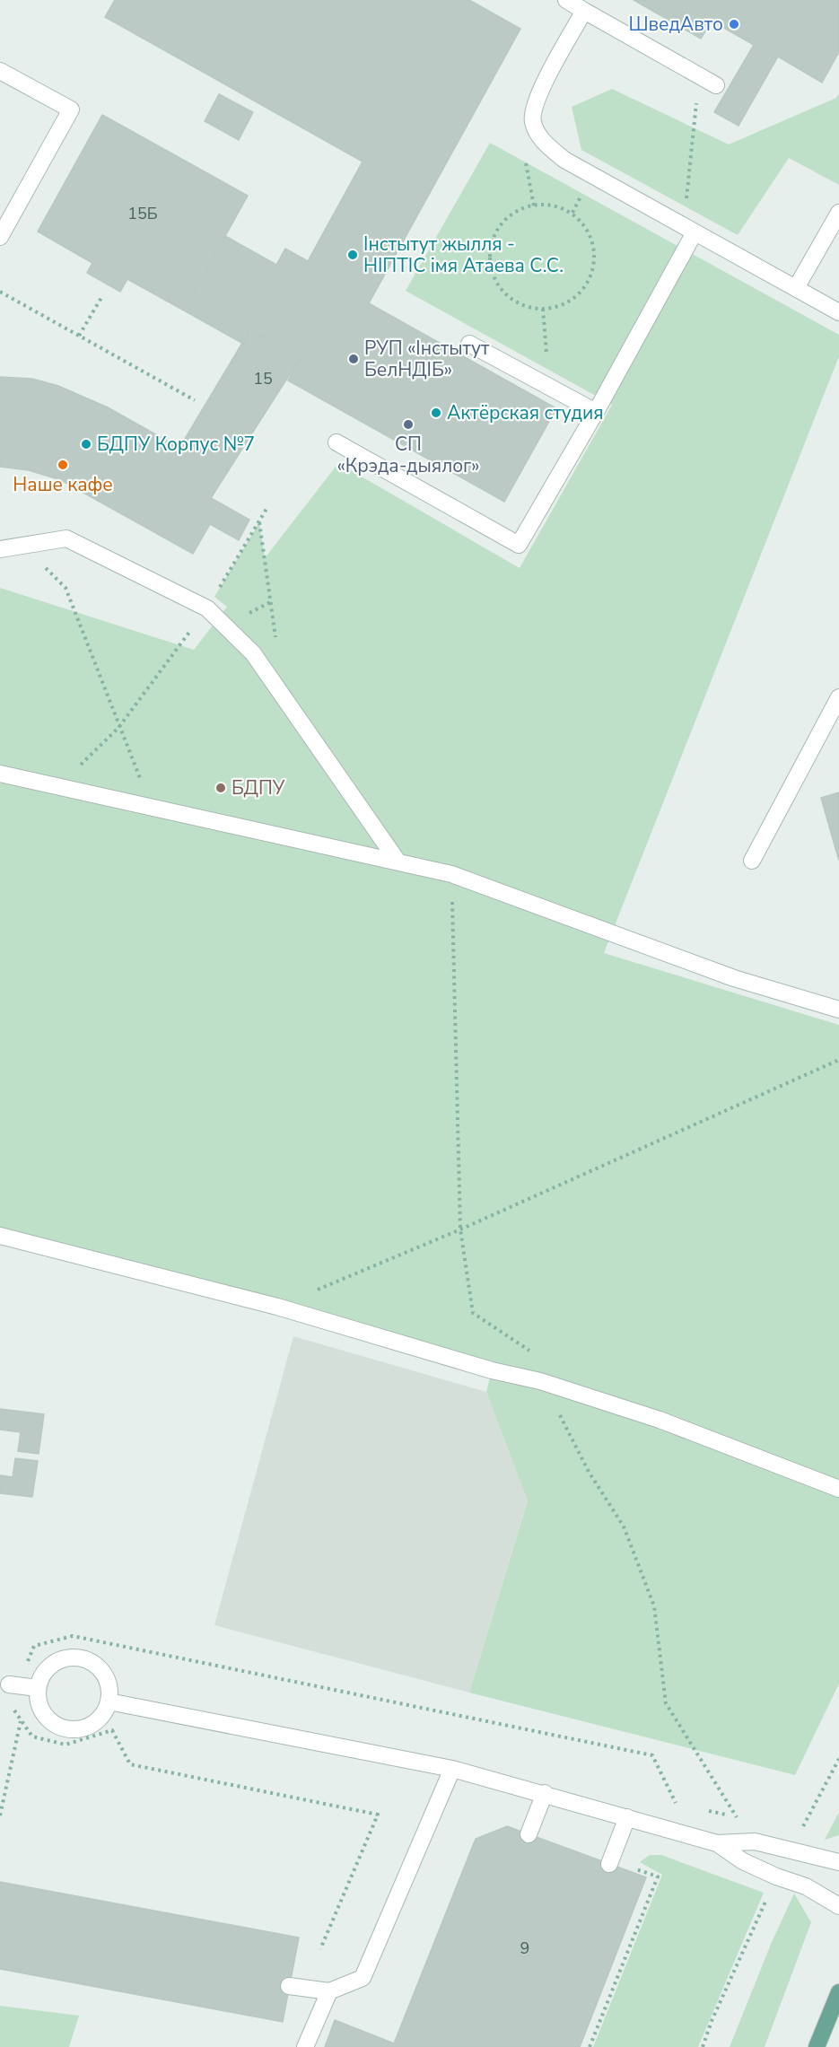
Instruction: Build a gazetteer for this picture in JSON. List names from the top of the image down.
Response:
{
  "places": [
    "ШведАвто",
    "Інстытут жылля - НІПТІС імя Атаева С.С.",
    "РУП «Інстытут БелНДІБ»",
    "Актёрская студия",
    "СП «Крэда-дыялог»",
    "БДПУ Корпус №7",
    "Наше кафе",
    "БДПУ"
  ],
  "house_numbers": ["15Б", "15", "9"]
}
